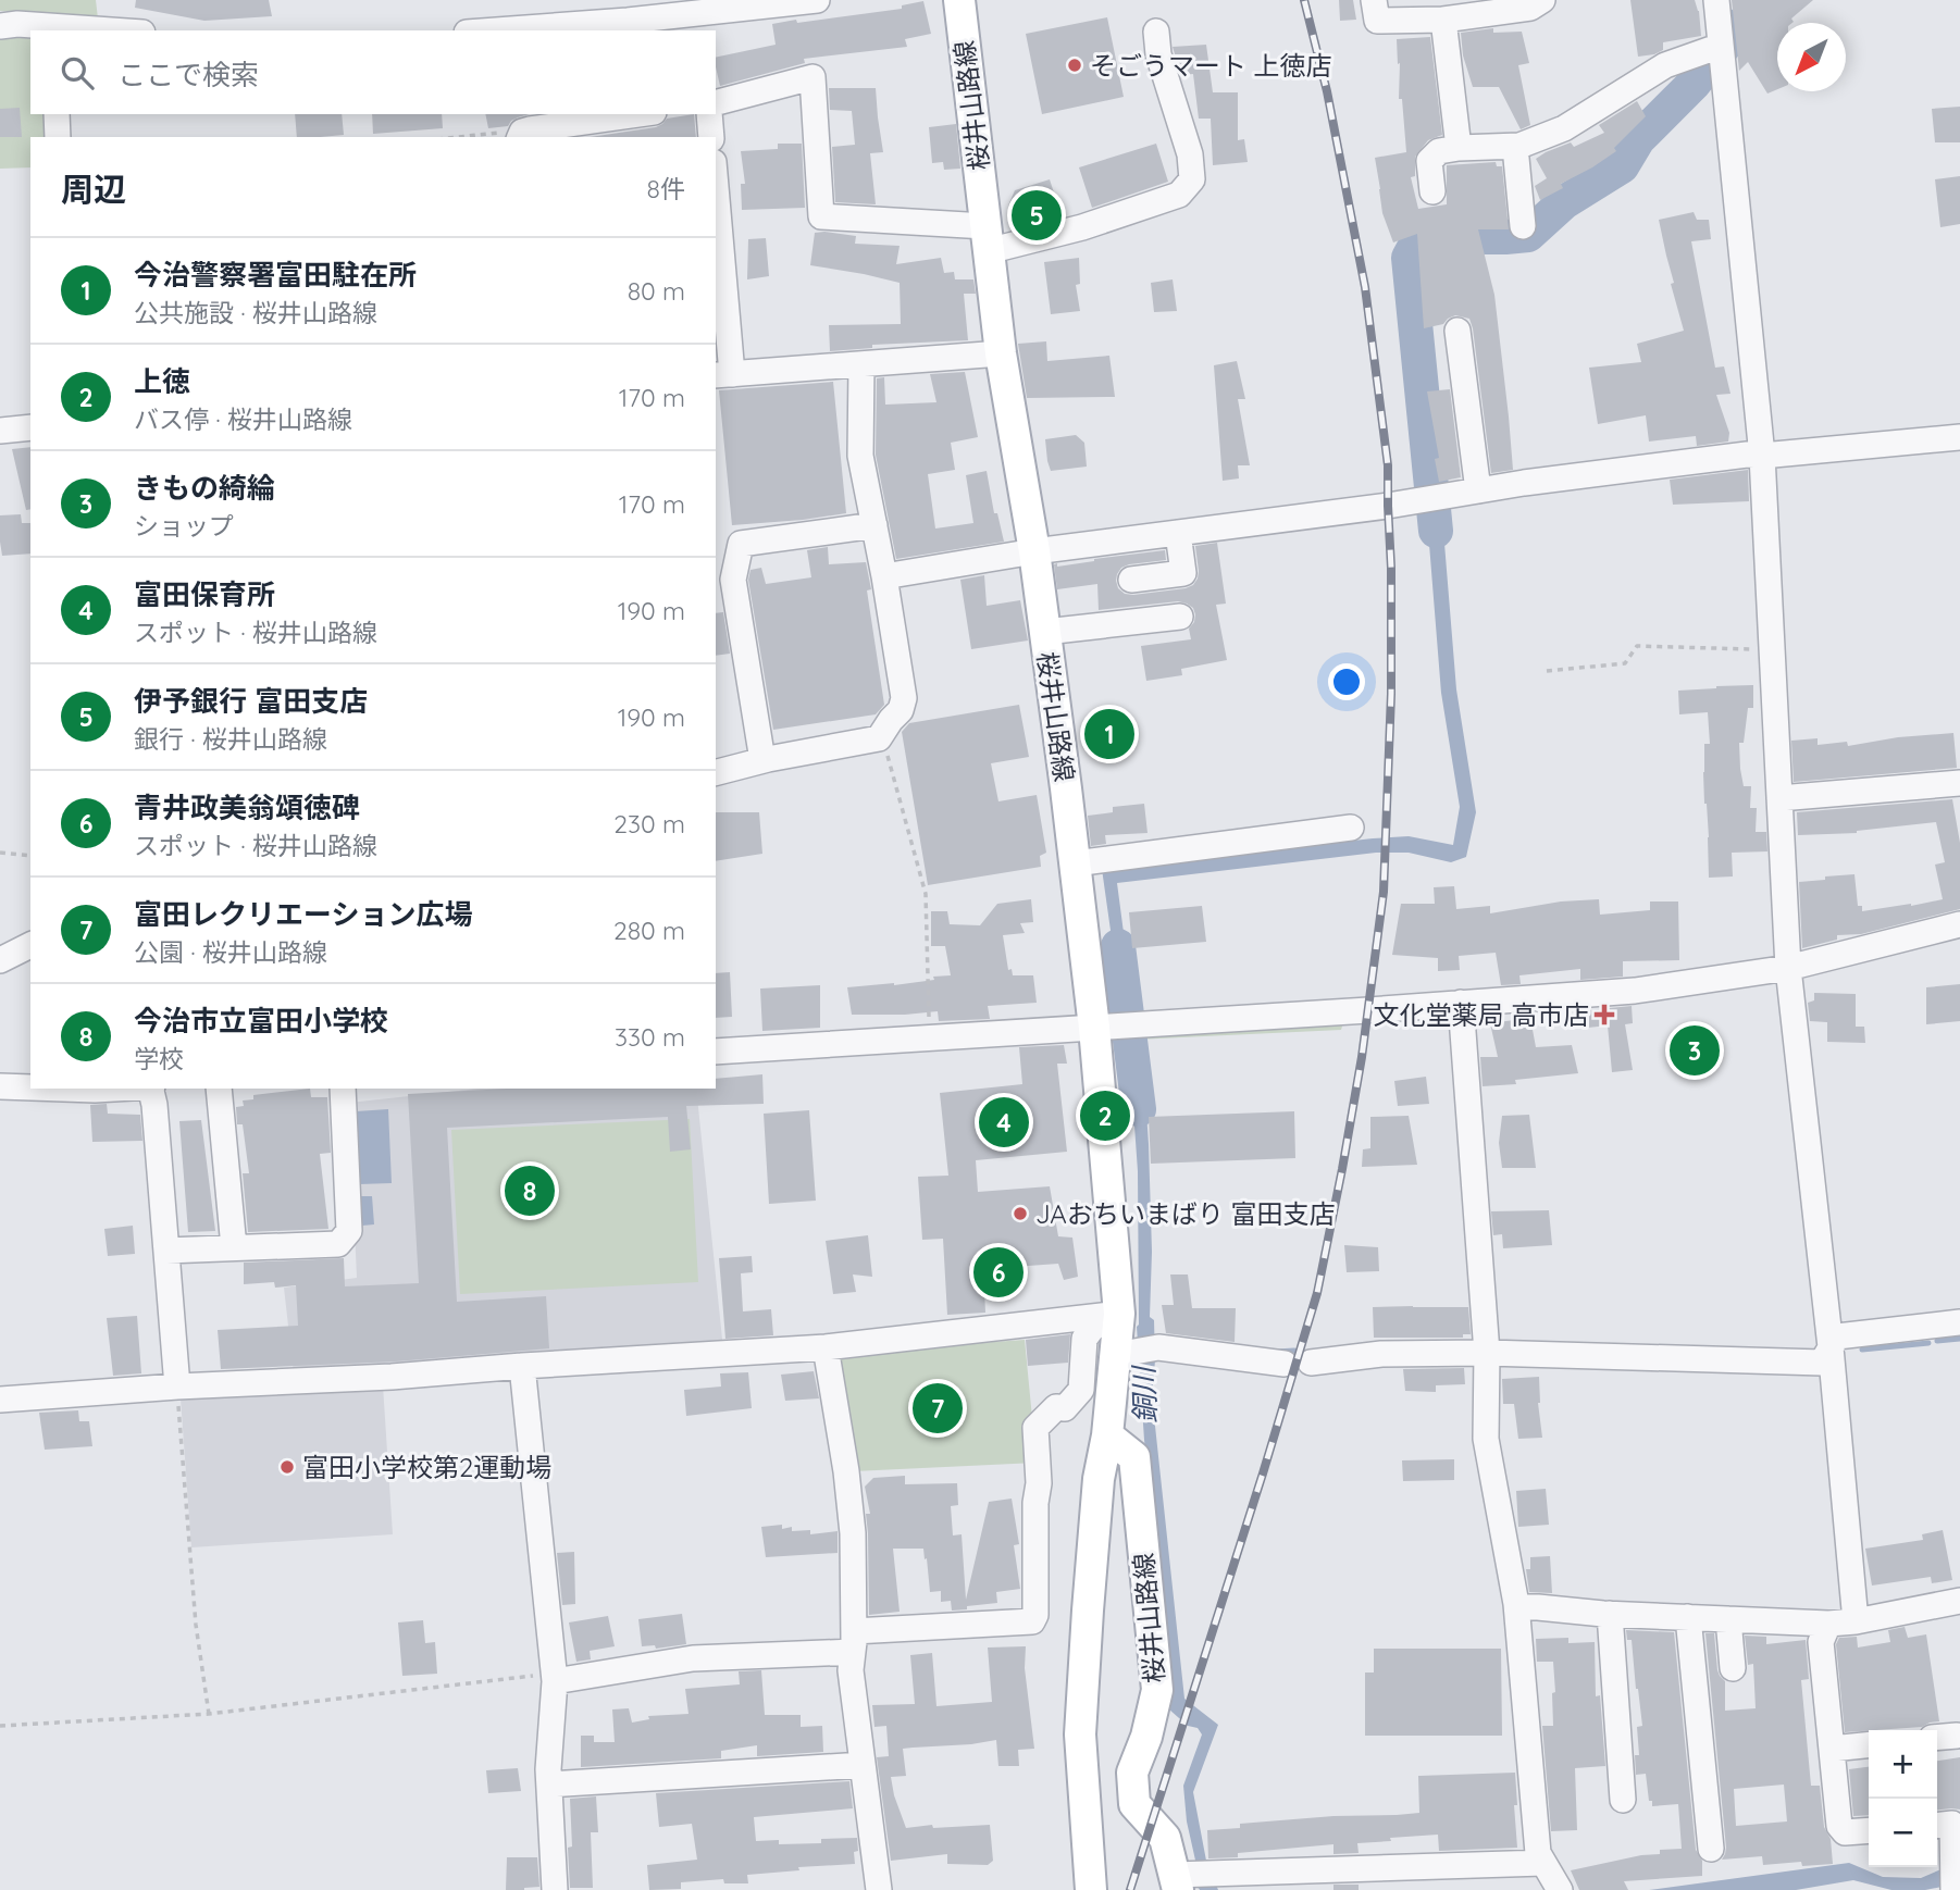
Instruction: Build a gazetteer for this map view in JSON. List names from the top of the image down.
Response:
{
  "streets": {
    "main road": ["桜井山路線"]
  },
  "water": ["銅川"],
  "places": {
    "other": ["そごうマート 上徳店", "JAおちいまばり 富田支店", "富田小学校第2運動場"],
    "health": ["文化堂薬局 高市店"]
  },
  "north": "bottom left",
  "page": {
    "search": "ここで検索",
    "heading": ["周辺", "8件"],
    "pins": [
      "5",
      "1",
      "3",
      "2",
      "4",
      "8",
      "6",
      "7"
    ],
    "list": [
      {
        "mark": "1",
        "name": "今治警察署富田駐在所",
        "note": "公共施設 · 桜井山路線",
        "value": "80 m"
      },
      {
        "mark": "2",
        "name": "上徳",
        "note": "バス停 · 桜井山路線",
        "value": "170 m"
      },
      {
        "mark": "3",
        "name": "きもの綺綸",
        "note": "ショップ",
        "value": "170 m"
      },
      {
        "mark": "4",
        "name": "富田保育所",
        "note": "スポット · 桜井山路線",
        "value": "190 m"
      },
      {
        "mark": "5",
        "name": "伊予銀行 富田支店",
        "note": "銀行 · 桜井山路線",
        "value": "190 m"
      },
      {
        "mark": "6",
        "name": "青井政美翁頌徳碑",
        "note": "スポット · 桜井山路線",
        "value": "230 m"
      },
      {
        "mark": "7",
        "name": "富田レクリエーション広場",
        "note": "公園 · 桜井山路線",
        "value": "280 m"
      },
      {
        "mark": "8",
        "name": "今治市立富田小学校",
        "note": "学校",
        "value": "330 m"
      }
    ],
    "map_buttons": ["+", "−"]
  }
}
